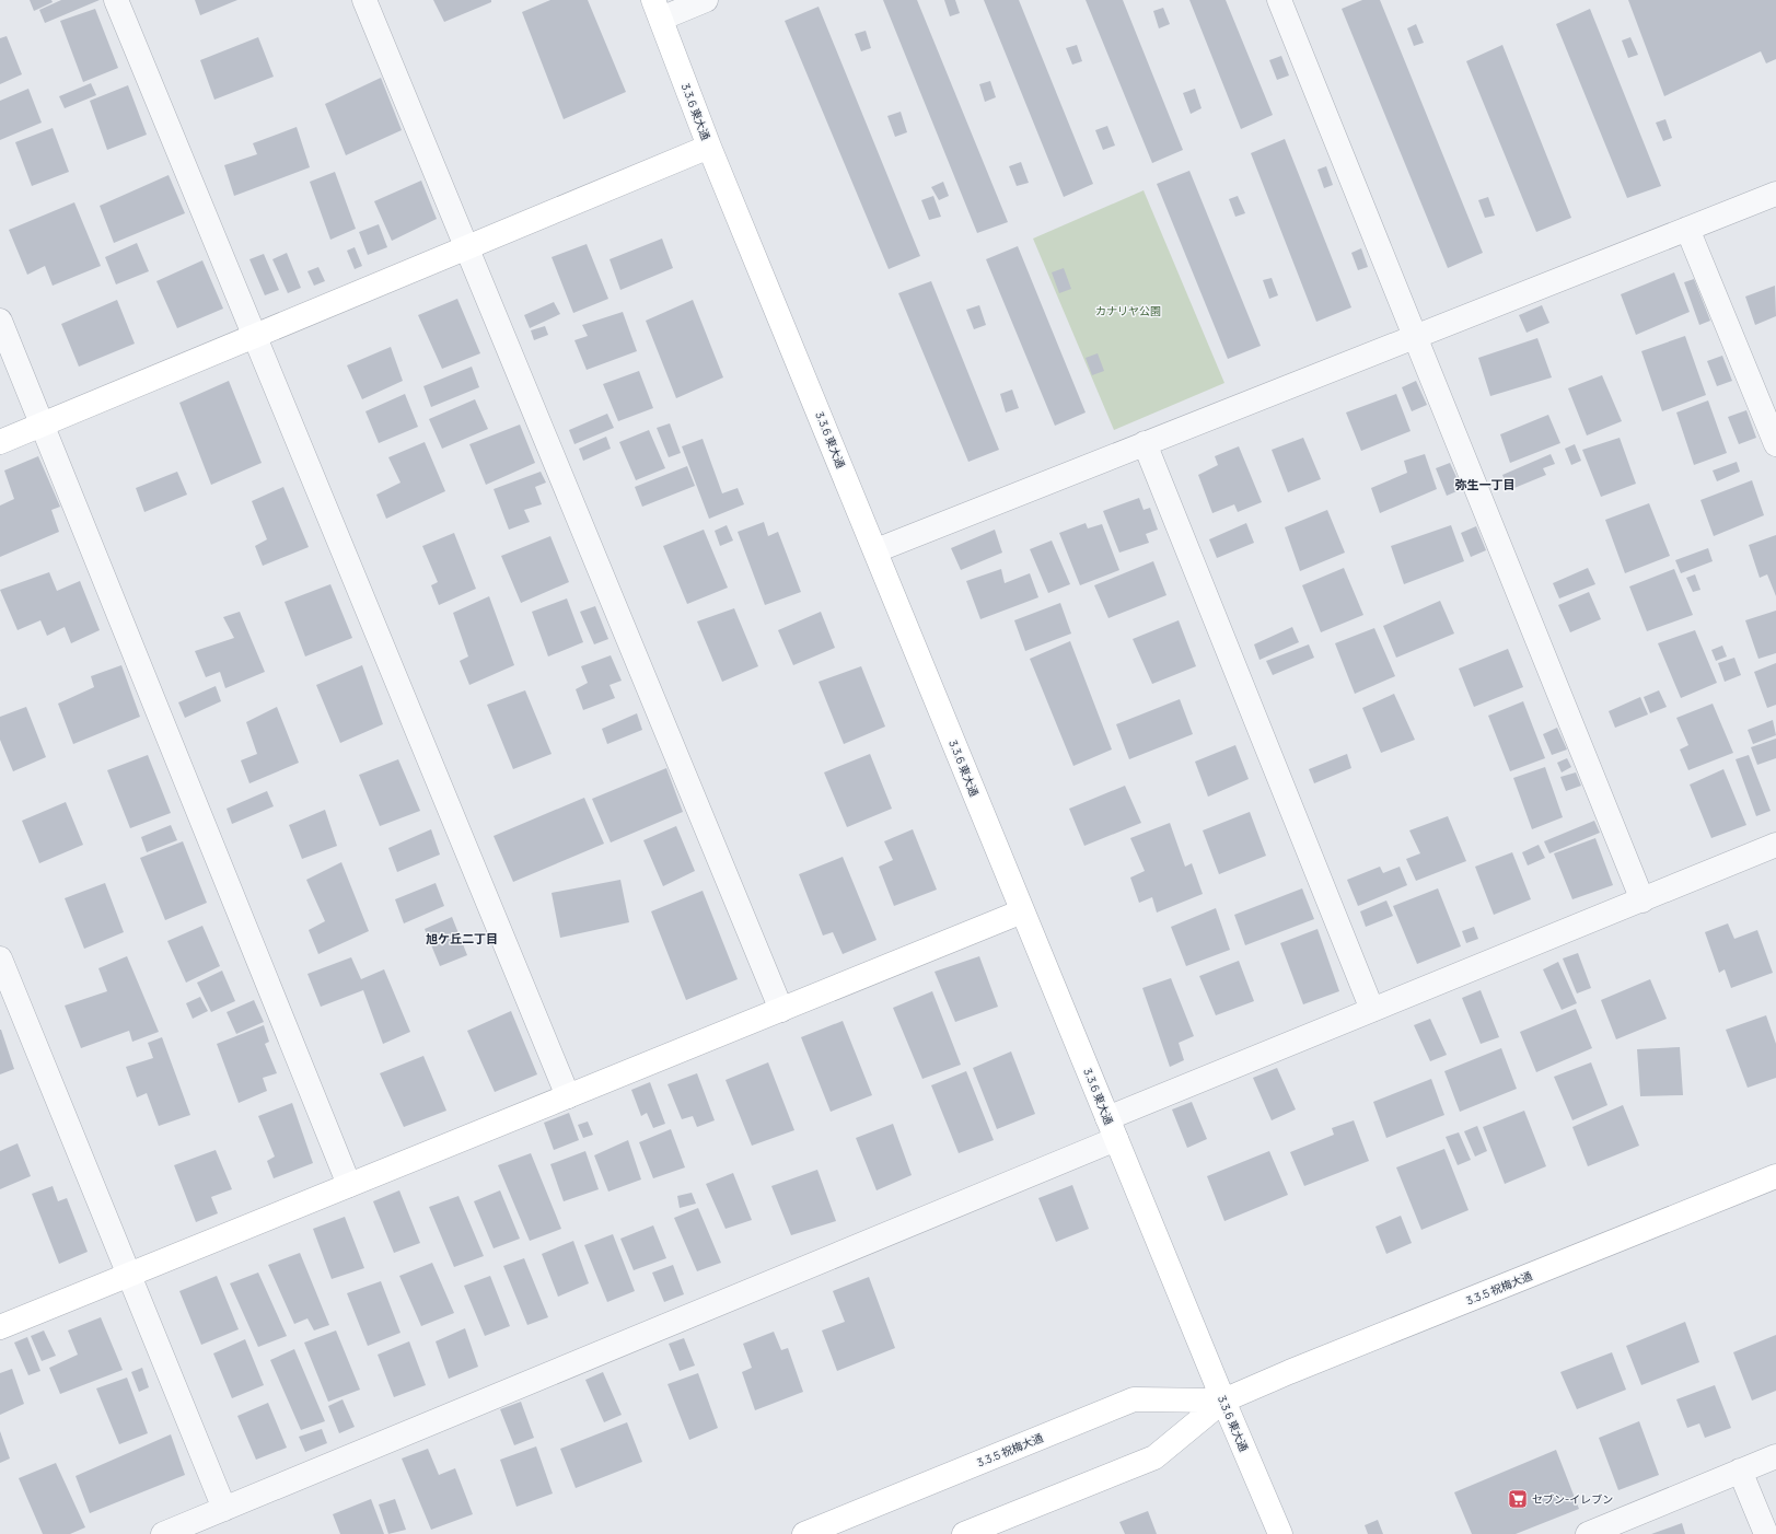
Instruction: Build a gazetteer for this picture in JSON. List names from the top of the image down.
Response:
{
  "streets": {
    "street": ["3.3.6 東大通", "3.3.5 祝梅大通"]
  },
  "crossings": [
    ["3.3.6 東大通", "3.3.5 祝梅大通"]
  ],
  "districts": ["弥生一丁目", "旭ケ丘二丁目"],
  "parks": ["カナリヤ公園"],
  "places": {
    "supermarket": ["セブン-イレブン"]
  }
}
